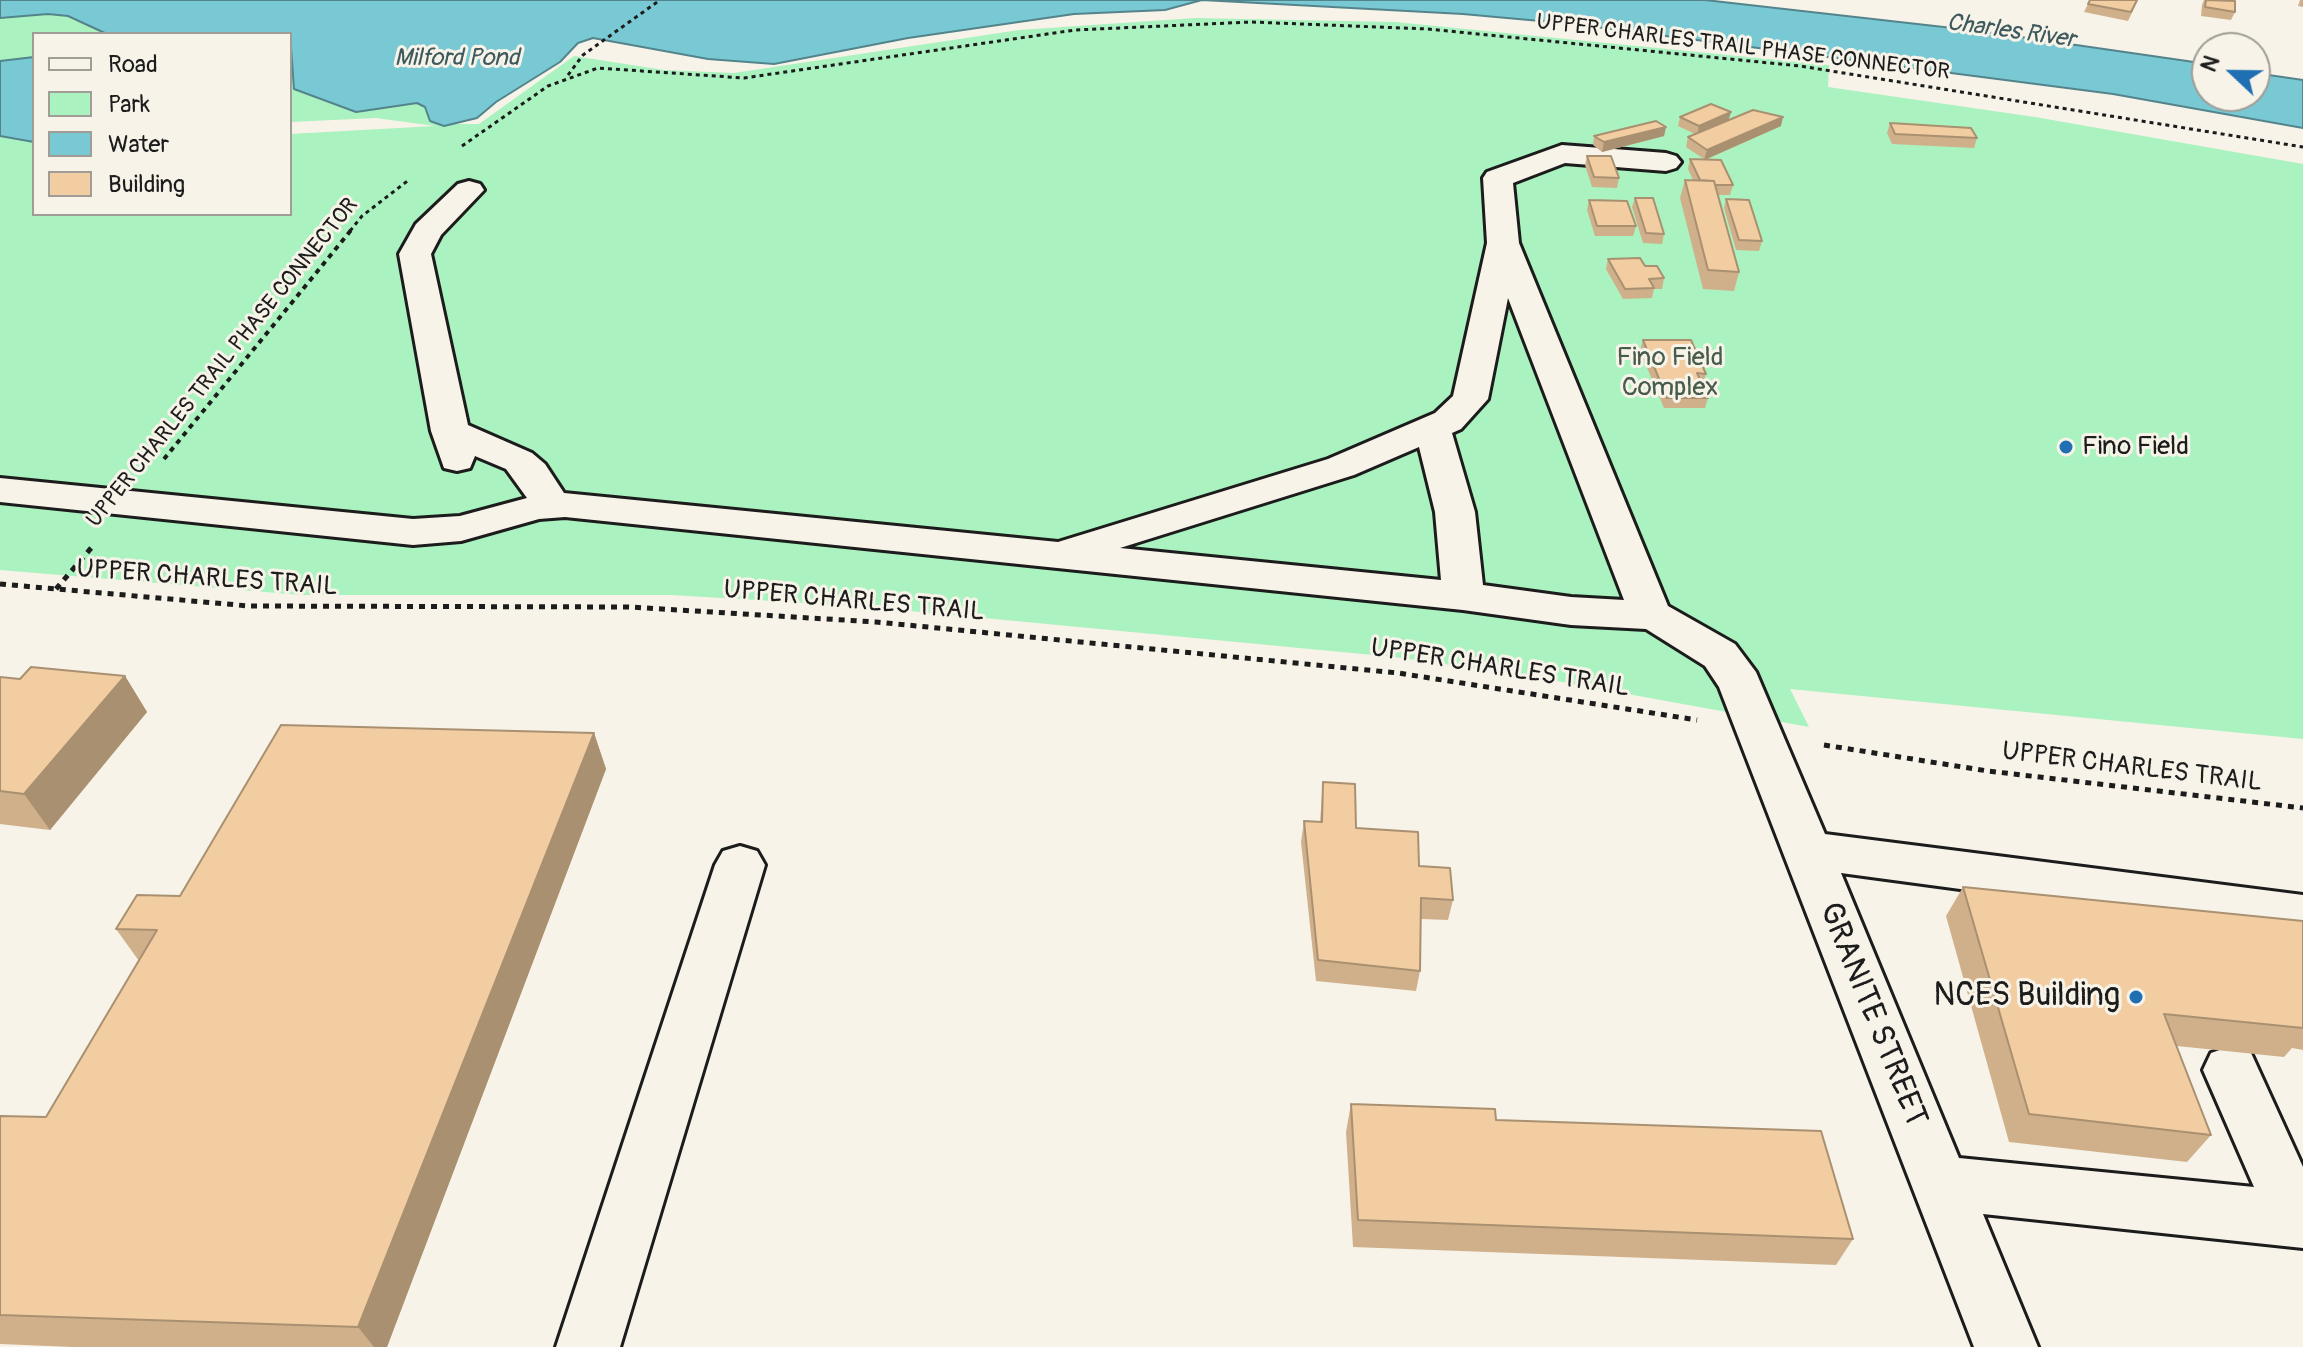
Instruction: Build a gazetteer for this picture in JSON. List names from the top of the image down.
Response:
{
  "streets": {
    "street": ["GRANITE STREET"],
    "path": ["UPPER CHARLES TRAIL PHASE CONNECTOR", "UPPER CHARLES TRAIL"]
  },
  "crossings": [
    ["UPPER CHARLES TRAIL PHASE CONNECTOR", "UPPER CHARLES TRAIL"]
  ],
  "water": ["Charles River", "Milford Pond"],
  "parks": ["Fino Field Complex"],
  "places": ["Fino Field", "NCES Building"],
  "legend": [
    "Road",
    "Park",
    "Water",
    "Building"
  ],
  "north": "left"
}
